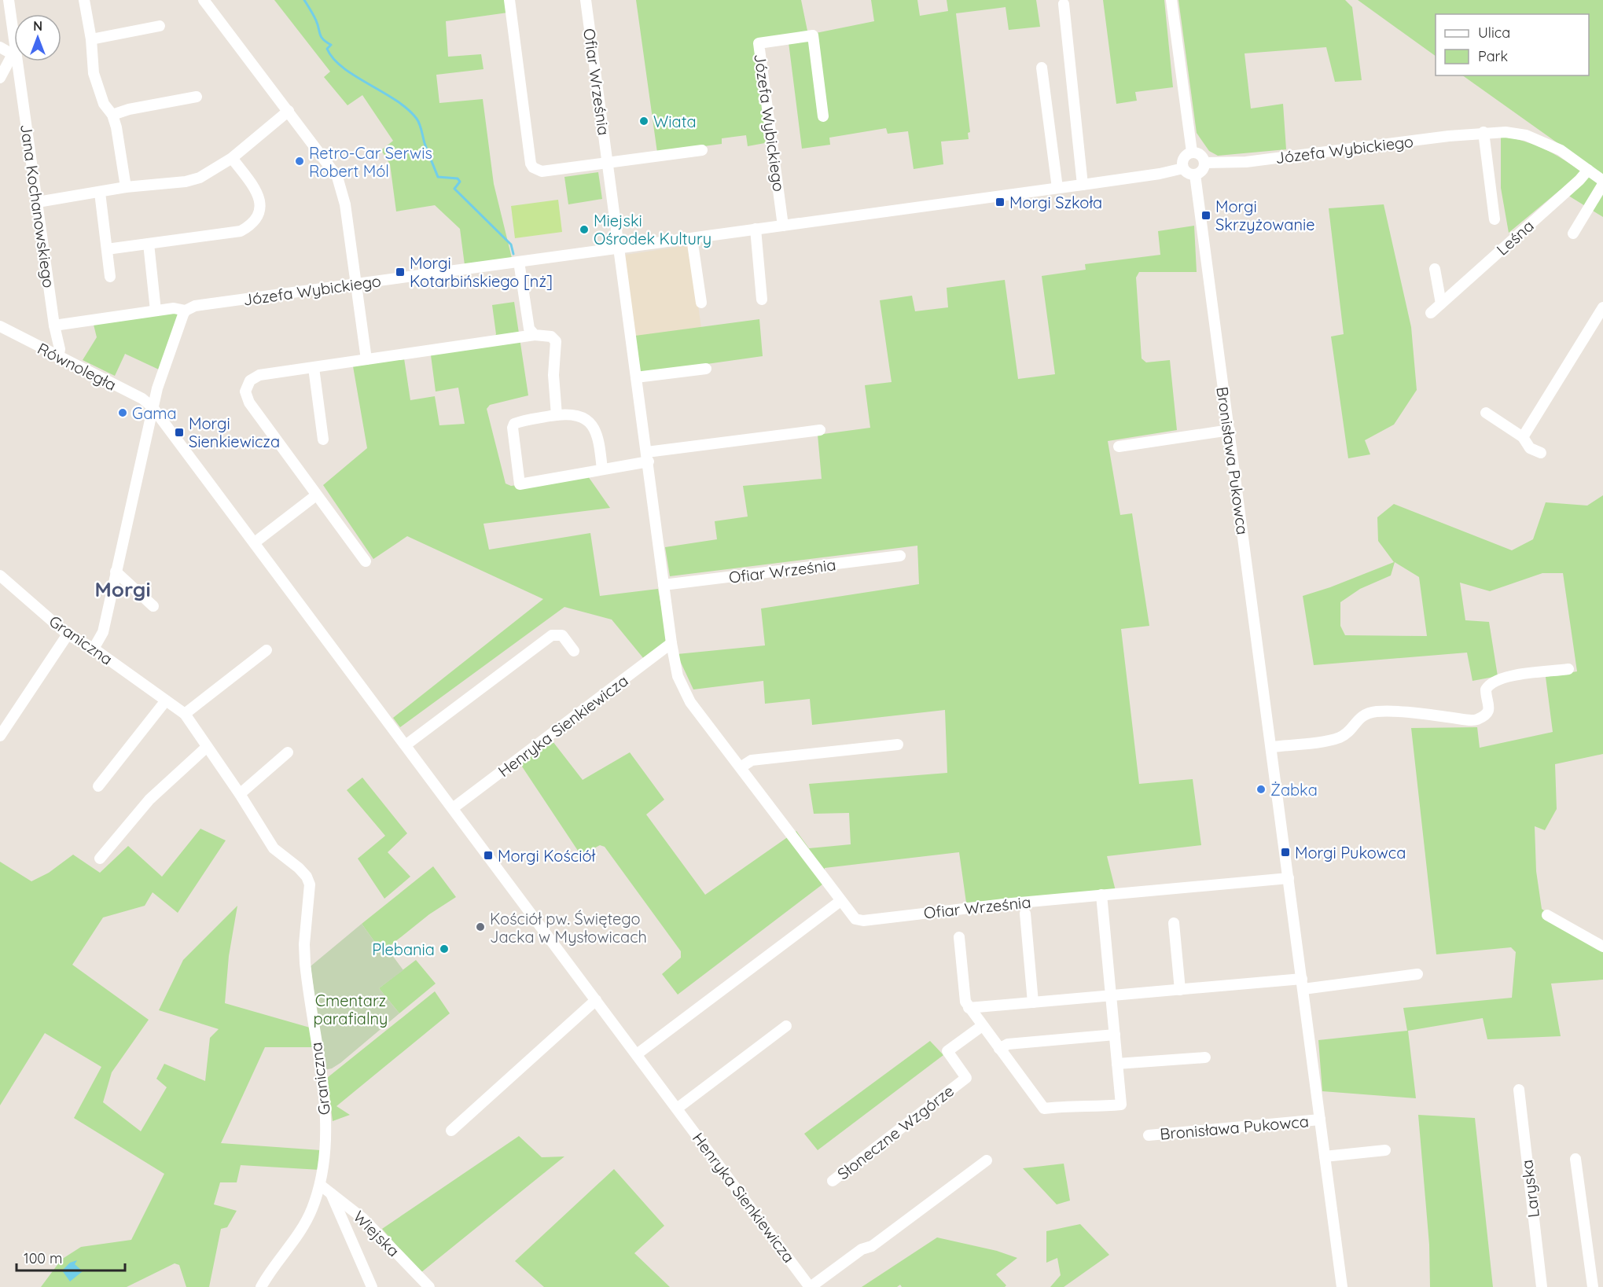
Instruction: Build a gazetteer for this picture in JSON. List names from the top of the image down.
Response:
{
  "streets": {
    "street": [
      "Ofiar Września",
      "Józefa Wybickiego",
      "Jana Kochanowskiego",
      "Leśna",
      "Równoległa",
      "Bronisława Pukowca",
      "Graniczna",
      "Henryka Sienkiewicza",
      "Słoneczne Wzgórze",
      "Laryska",
      "Wiejska"
    ]
  },
  "crossings": [
    ["Ofiar Września", "Józefa Wybickiego"],
    ["Ofiar Września", "Bronisława Pukowca"],
    ["Ofiar Września", "Henryka Sienkiewicza"],
    ["Józefa Wybickiego", "Jana Kochanowskiego"],
    ["Józefa Wybickiego", "Leśna"],
    ["Józefa Wybickiego", "Bronisława Pukowca"],
    ["Jana Kochanowskiego", "Równoległa"],
    ["Równoległa", "Henryka Sienkiewicza"],
    ["Graniczna", "Wiejska"]
  ],
  "districts": ["Morgi"],
  "parks": ["Cmentarz parafialny"],
  "places": {
    "other": [
      "Wiata",
      "Retro-Car Serwis Robert Mól",
      "Miejski Ośrodek Kultury",
      "Gama",
      "Żabka",
      "Kościół pw. Świętego Jacka w Mysłowicach",
      "Plebania"
    ],
    "transit": [
      "Morgi Szkoła",
      "Morgi Skrzyżowanie",
      "Morgi Kotarbińskiego [nż]",
      "Morgi Sienkiewicza",
      "Morgi Pukowca",
      "Morgi Kościół"
    ]
  },
  "legend": ["Ulica", "Park"],
  "scale_bar": "100 m",
  "north": "top"
}
